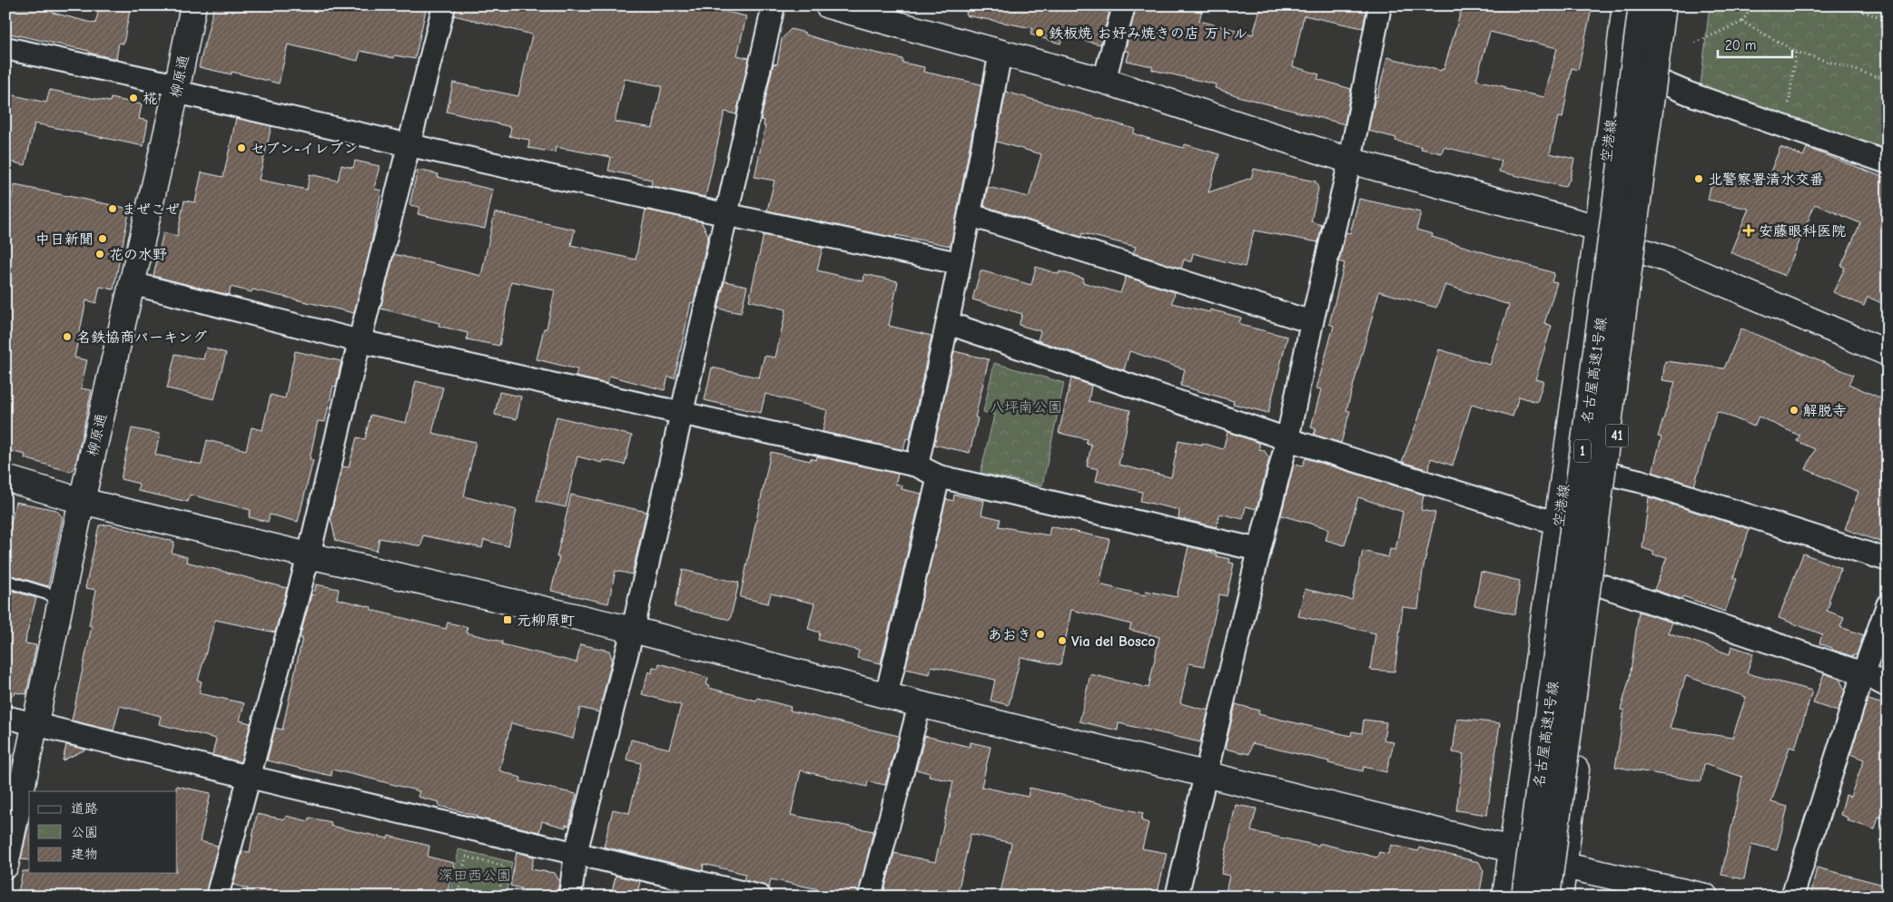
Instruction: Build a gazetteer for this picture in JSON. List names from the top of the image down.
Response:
{
  "streets": {
    "main road": [
      "柳原通",
      "空港線",
      "名古屋高速1号線",
      "41",
      "1"
    ]
  },
  "parks": ["八坪南公園", "深田西公園"],
  "places": {
    "other": [
      "鉄板焼 お好み焼きの店 万トル",
      "椛",
      "セブン-イレブン",
      "北警察署清水交番",
      "まぜこぜ",
      "中日新聞",
      "花の水野",
      "名鉄協商パーキング",
      "解脱寺",
      "あおき",
      "Via del Bosco"
    ],
    "health": ["安藤眼科医院"],
    "transit": ["元柳原町"]
  },
  "legend": ["道路", "公園", "建物"],
  "scale_bar": "20 m"
}
